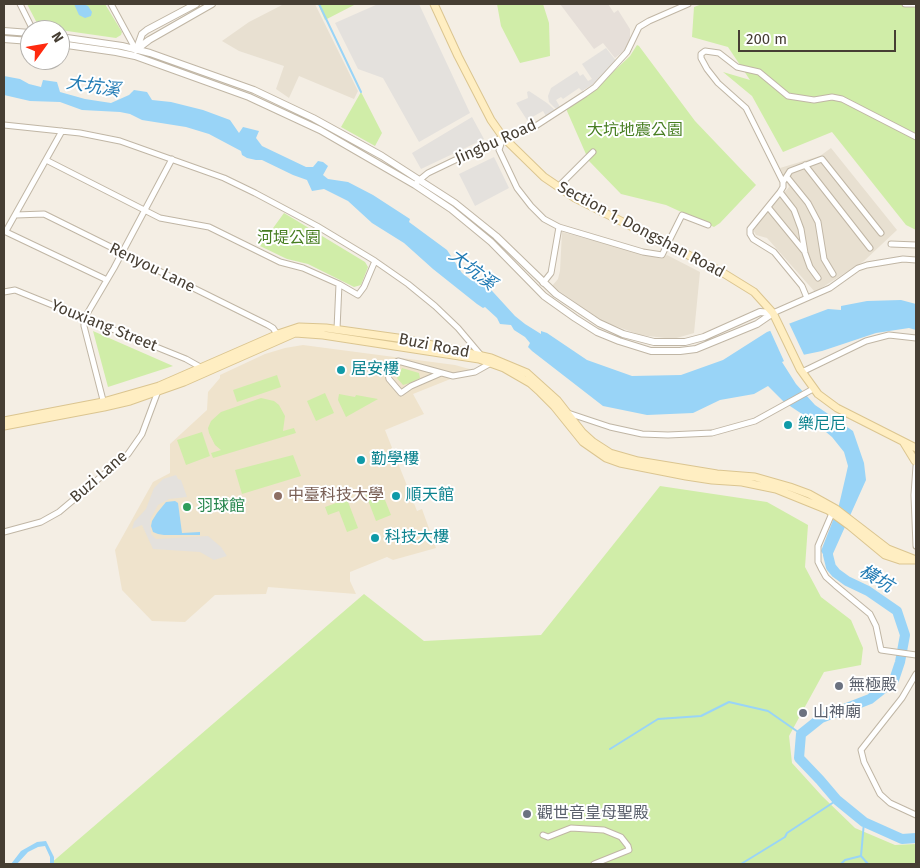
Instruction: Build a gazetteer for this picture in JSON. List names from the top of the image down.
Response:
{
  "streets": {
    "main road": ["Section 1, Dongshan Road", "Buzi Road"],
    "street": [
      "Jingbu Road",
      "Renyou Lane",
      "Youxiang Street",
      "Buzi Lane"
    ]
  },
  "crossings": [
    ["Jingbu Road", "Section 1, Dongshan Road"],
    ["Renyou Lane", "Buzi Road"],
    ["Youxiang Street", "Buzi Road"],
    ["Buzi Road", "Buzi Lane"]
  ],
  "water": ["大坑溪", "橫坑"],
  "parks": ["大坑地震公園", "河堤公園"],
  "places": [
    "居安樓",
    "樂尼尼",
    "勤學樓",
    "中臺科技大學",
    "順天館",
    "羽球館",
    "科技大樓",
    "無極殿",
    "山神廟",
    "觀世音皇母聖殿"
  ],
  "scale_bar": "200 m",
  "north": "top right"
}
